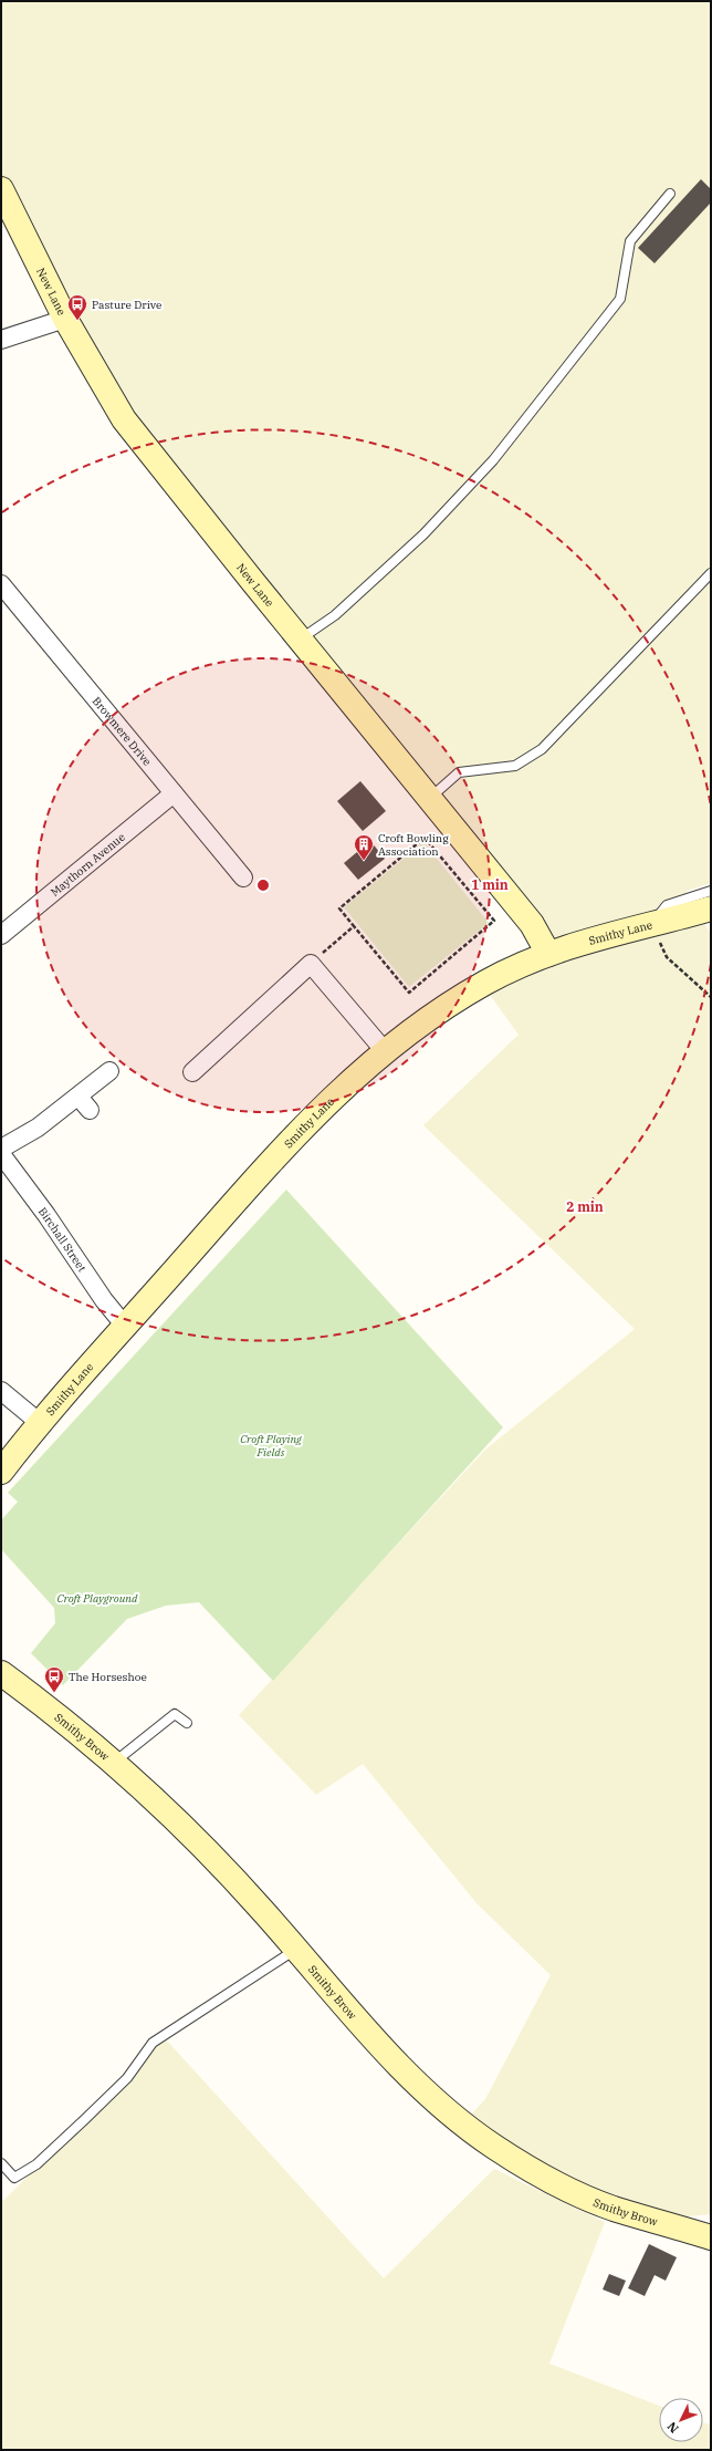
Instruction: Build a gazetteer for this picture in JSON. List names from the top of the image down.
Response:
{
  "streets": {
    "street": [
      "New Lane",
      "Browmere Drive",
      "Maythorn Avenue",
      "Smithy Lane",
      "Birchall Street",
      "Smithy Brow"
    ]
  },
  "crossings": [
    ["New Lane", "Smithy Lane"],
    ["Browmere Drive", "Maythorn Avenue"],
    ["Smithy Lane", "Birchall Street"]
  ],
  "parks": ["Croft Playing Fields", "Croft Playground"],
  "places": {
    "bus stop": ["Pasture Drive", "The Horseshoe"],
    "building": ["Croft Bowling Association"]
  },
  "north": "bottom left",
  "rings": ["1 min", "2 min"]
}
